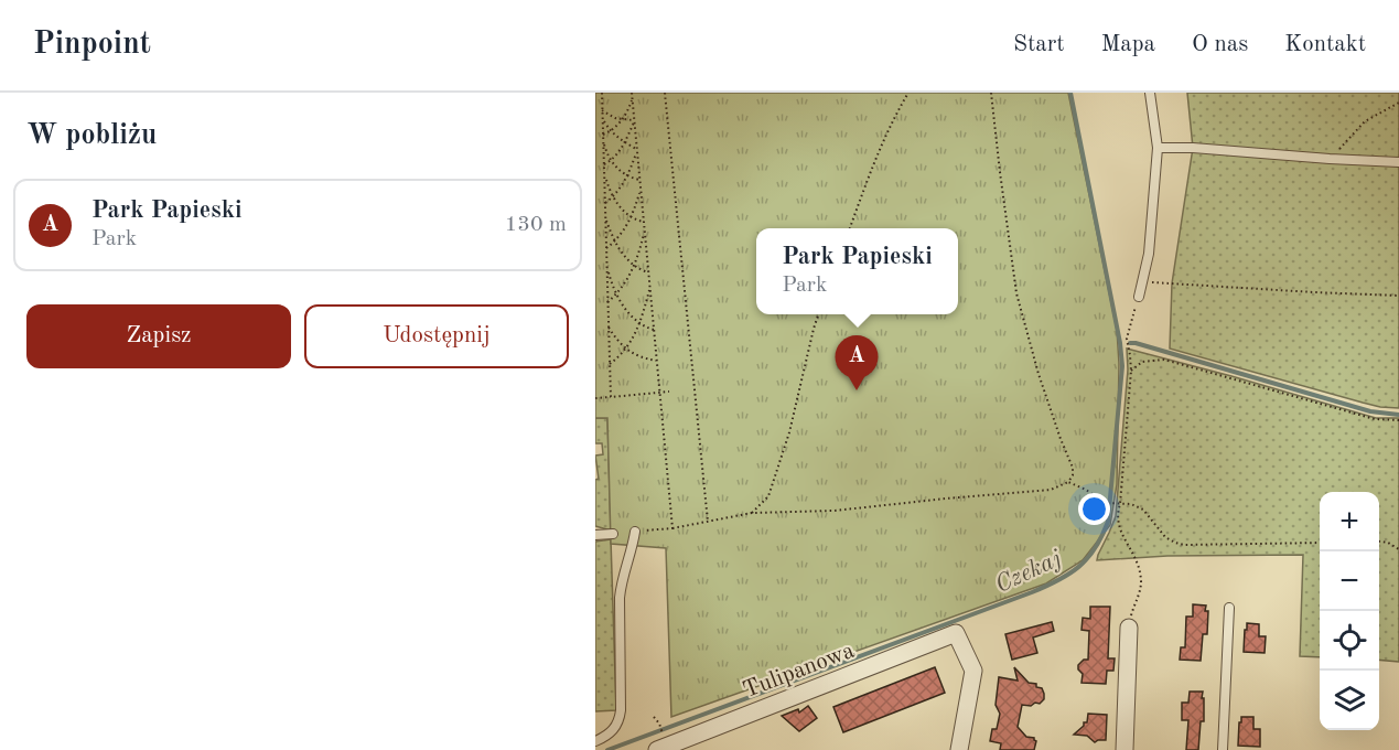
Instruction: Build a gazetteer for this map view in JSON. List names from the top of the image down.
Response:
{
  "streets": {
    "street": ["Tulipanowa"]
  },
  "water": ["Czekaj"],
  "page": {
    "header": "Pinpoint",
    "nav": [
      "Start",
      "Mapa",
      "O nas",
      "Kontakt"
    ],
    "heading": "W pobliżu",
    "list": [
      {
        "mark": "A",
        "name": "Park Papieski",
        "note": "Park",
        "value": "130 m"
      }
    ],
    "popup": ["Park Papieski", "Park"],
    "buttons": ["Zapisz", "Udostępnij"],
    "pins": "A",
    "map_buttons": ["+", "−"]
  }
}
